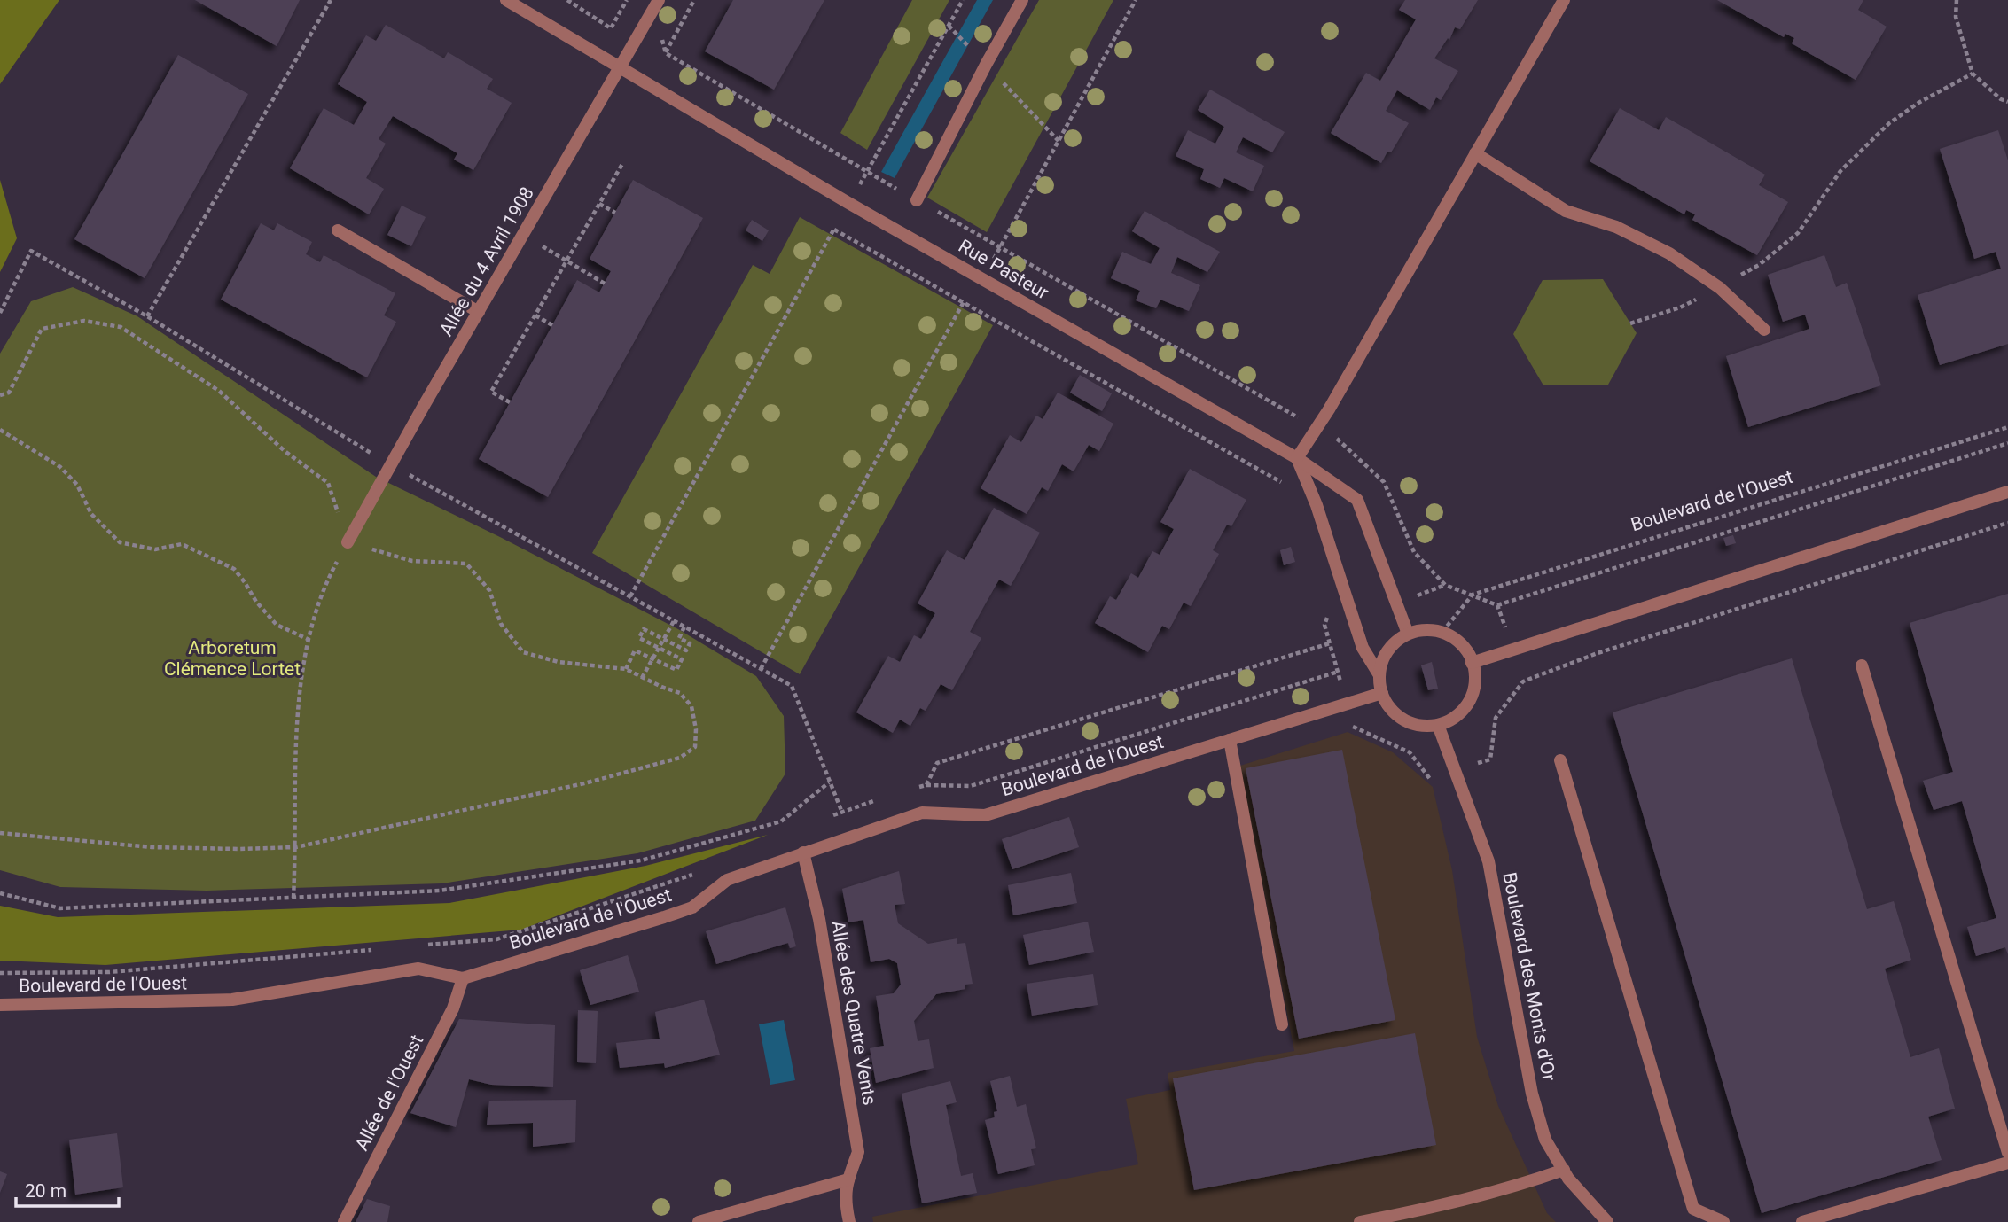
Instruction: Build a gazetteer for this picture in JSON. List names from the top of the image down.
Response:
{
  "streets": {
    "street": [
      "Allée du 4 Avril 1908",
      "Rue Pasteur",
      "Boulevard de l'Ouest",
      "Boulevard des Monts d'Or",
      "Allée des Quatre Vents",
      "Allée de l'Ouest"
    ]
  },
  "crossings": [
    ["Allée du 4 Avril 1908", "Rue Pasteur"],
    ["Rue Pasteur", "Boulevard de l'Ouest"],
    ["Rue Pasteur", "Boulevard des Monts d'Or"],
    ["Boulevard de l'Ouest", "Boulevard des Monts d'Or"],
    ["Boulevard de l'Ouest", "Allée des Quatre Vents"],
    ["Boulevard de l'Ouest", "Allée de l'Ouest"]
  ],
  "parks": ["Arboretum Clémence Lortet"],
  "scale_bar": "20 m"
}
